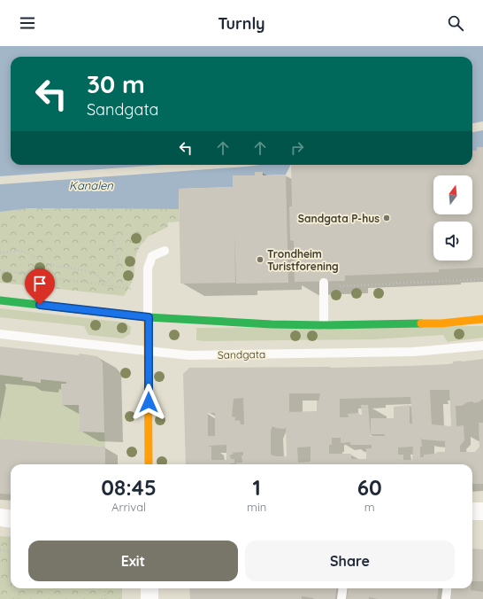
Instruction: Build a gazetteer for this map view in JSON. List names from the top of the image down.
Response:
{
  "streets": {
    "lane": ["Sandgata"]
  },
  "water": ["Kanalen"],
  "places": ["Sandgata P-hus", "Trondheim Turistforening"],
  "north": "top",
  "page": {
    "header": "Turnly",
    "turn": ["30 m", "Sandgata"],
    "eta": [
      "08:45",
      "Arrival",
      "1",
      "min",
      "60",
      "m"
    ],
    "buttons": ["Exit", "Share"]
  }
}
